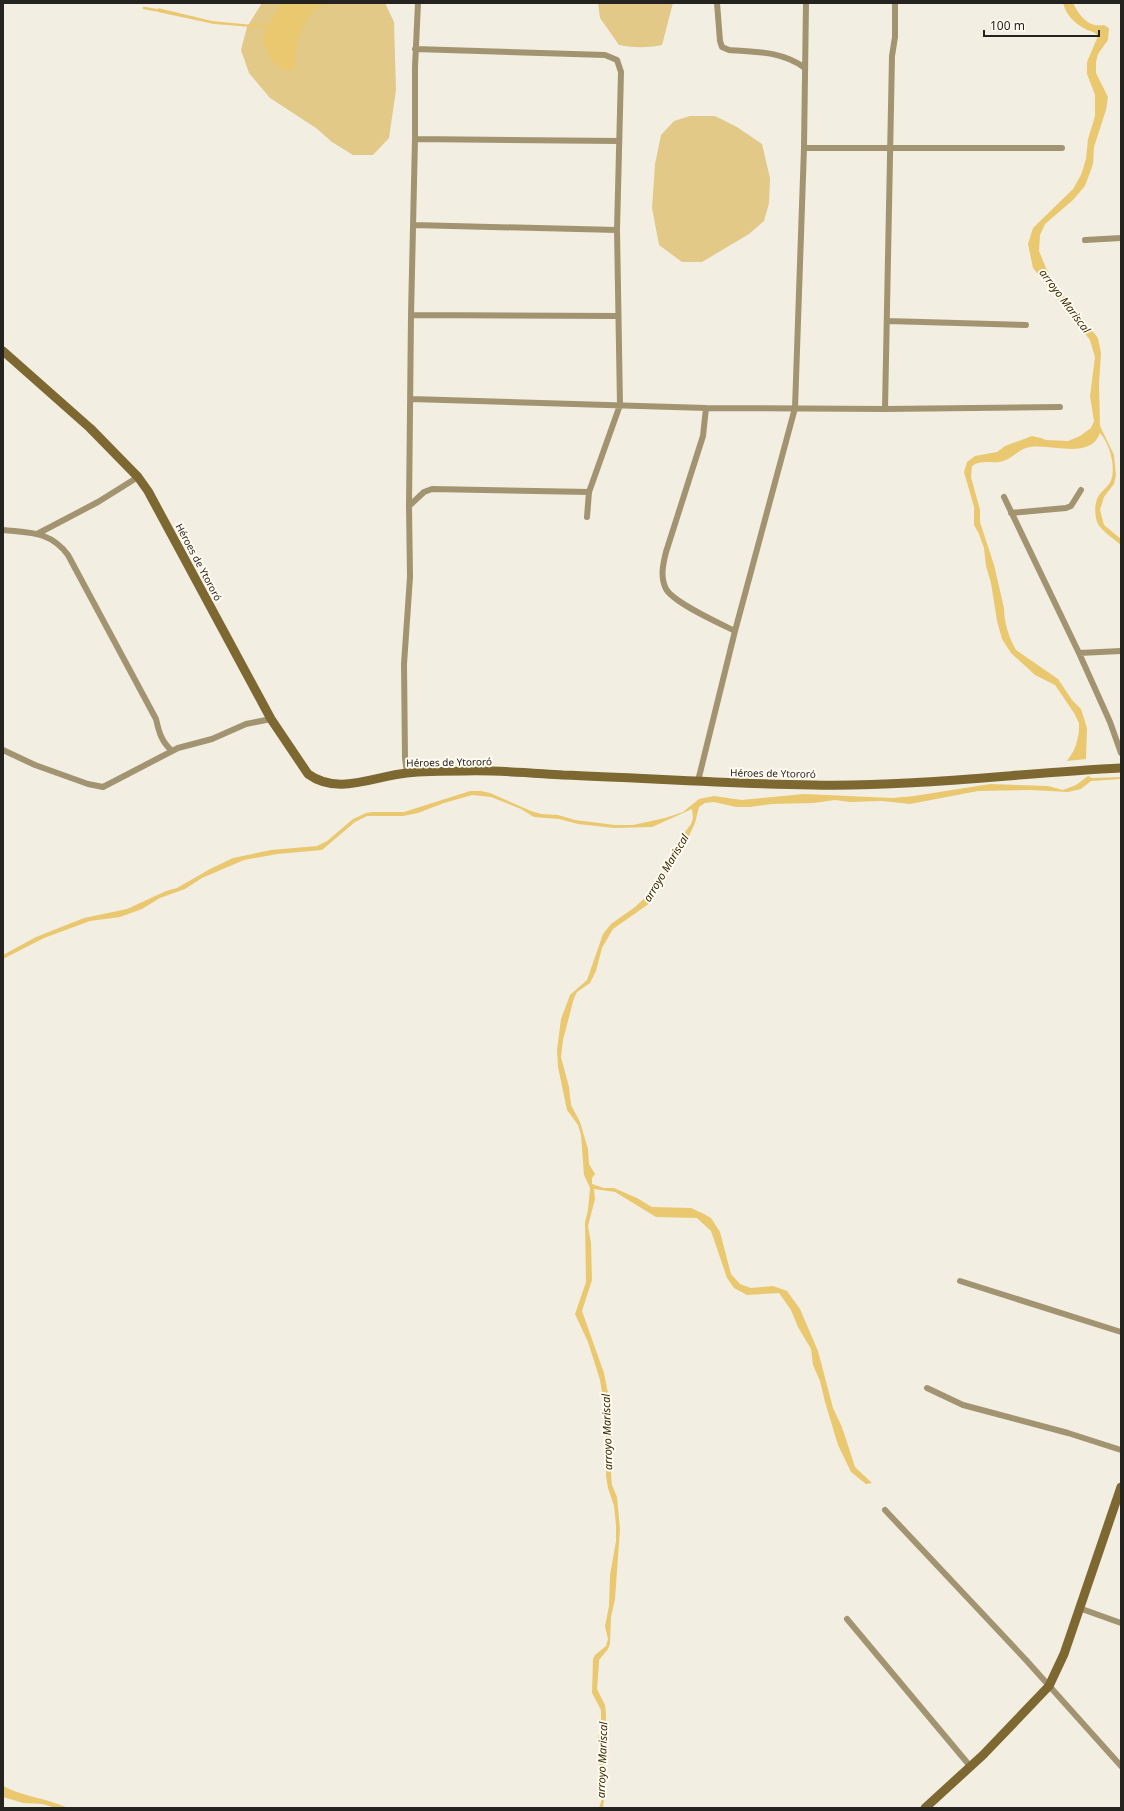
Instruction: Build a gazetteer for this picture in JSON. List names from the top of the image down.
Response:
{
  "streets": {
    "main road": ["Héroes de Ytororó"]
  },
  "water": ["arroyo Mariscal"],
  "scale_bar": "100 m"
}
